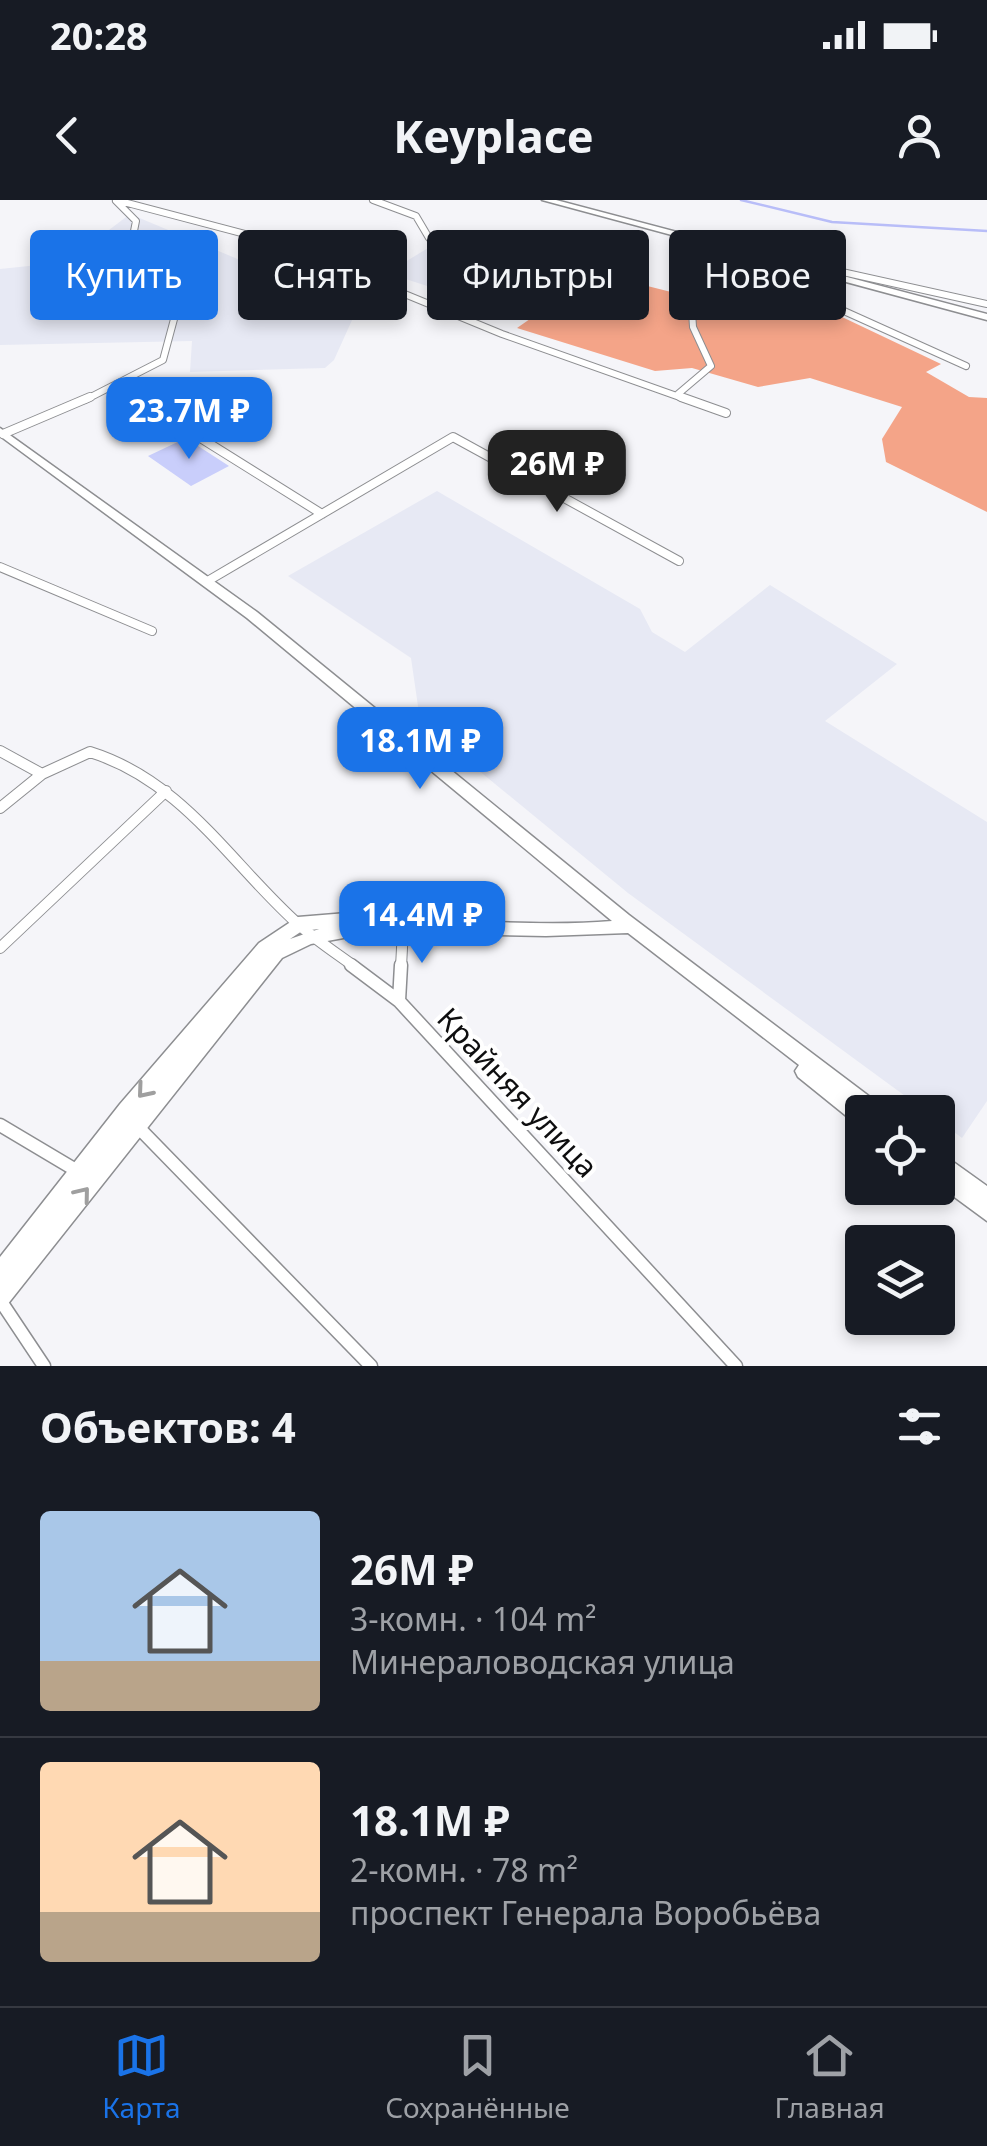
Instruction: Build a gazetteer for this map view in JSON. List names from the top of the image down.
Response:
{
  "streets": {
    "street": ["Крайняя улица"]
  },
  "page": {
    "status": "20:28",
    "header": "Keyplace",
    "chip": [
      "Купить",
      "Снять",
      "Фильтры",
      "Новое"
    ],
    "price": [
      "23.7M ₽",
      "26M ₽",
      "18.1M ₽",
      "14.4M ₽"
    ],
    "heading": "Объектов: 4",
    "list": [
      {
        "name": "26M ₽",
        "note": "3-комн. · 104 m² · Минераловодская улица"
      },
      {
        "name": "18.1M ₽",
        "note": "2-комн. · 78 m² · проспект Генерала Воробьёва"
      }
    ],
    "tabs": ["Карта", "Сохранённые", "Главная"]
  }
}
